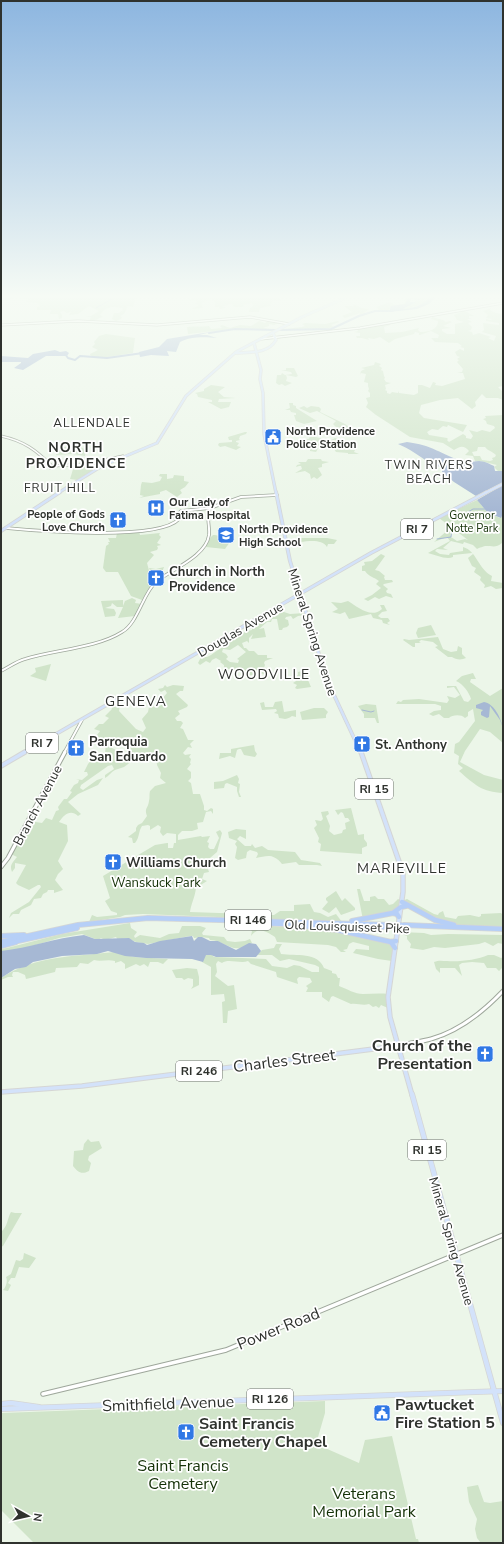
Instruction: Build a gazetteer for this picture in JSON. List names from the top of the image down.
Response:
{
  "streets": {
    "highway": ["RI 146", "Old Louisquisset Pike"],
    "main road": [
      "RI 7",
      "Douglas Avenue",
      "Mineral Spring Avenue",
      "RI 15",
      "Branch Avenue",
      "Charles Street",
      "RI 246",
      "Power Road",
      "RI 126",
      "Smithfield Avenue"
    ]
  },
  "crossings": [
    ["Douglas Avenue", "Mineral Spring Avenue"],
    ["Douglas Avenue", "Branch Avenue"],
    ["Mineral Spring Avenue", "Charles Street"],
    ["Mineral Spring Avenue", "Power Road"],
    ["Mineral Spring Avenue", "Smithfield Avenue"]
  ],
  "districts": [
    "ALLENDALE",
    "NORTH PROVIDENCE",
    "TWIN RIVERS BEACH",
    "FRUIT HILL",
    "WOODVILLE",
    "GENEVA",
    "MARIEVILLE"
  ],
  "parks": [
    "Governor Notte Park",
    "Wanskuck Park",
    "Saint Francis Cemetery",
    "Veterans Memorial Park"
  ],
  "places": {
    "public building": ["North Providence Police Station", "Pawtucket Fire Station 5"],
    "hospital": ["Our Lady of Fatima Hospital"],
    "church": [
      "People of Gods Love Church",
      "Church in North Providence",
      "St. Anthony",
      "Parroquia San Eduardo",
      "Williams Church",
      "Church of the Presentation",
      "Saint Francis Cemetery Chapel"
    ],
    "school or university": ["North Providence High School"]
  },
  "north": "right"
}
